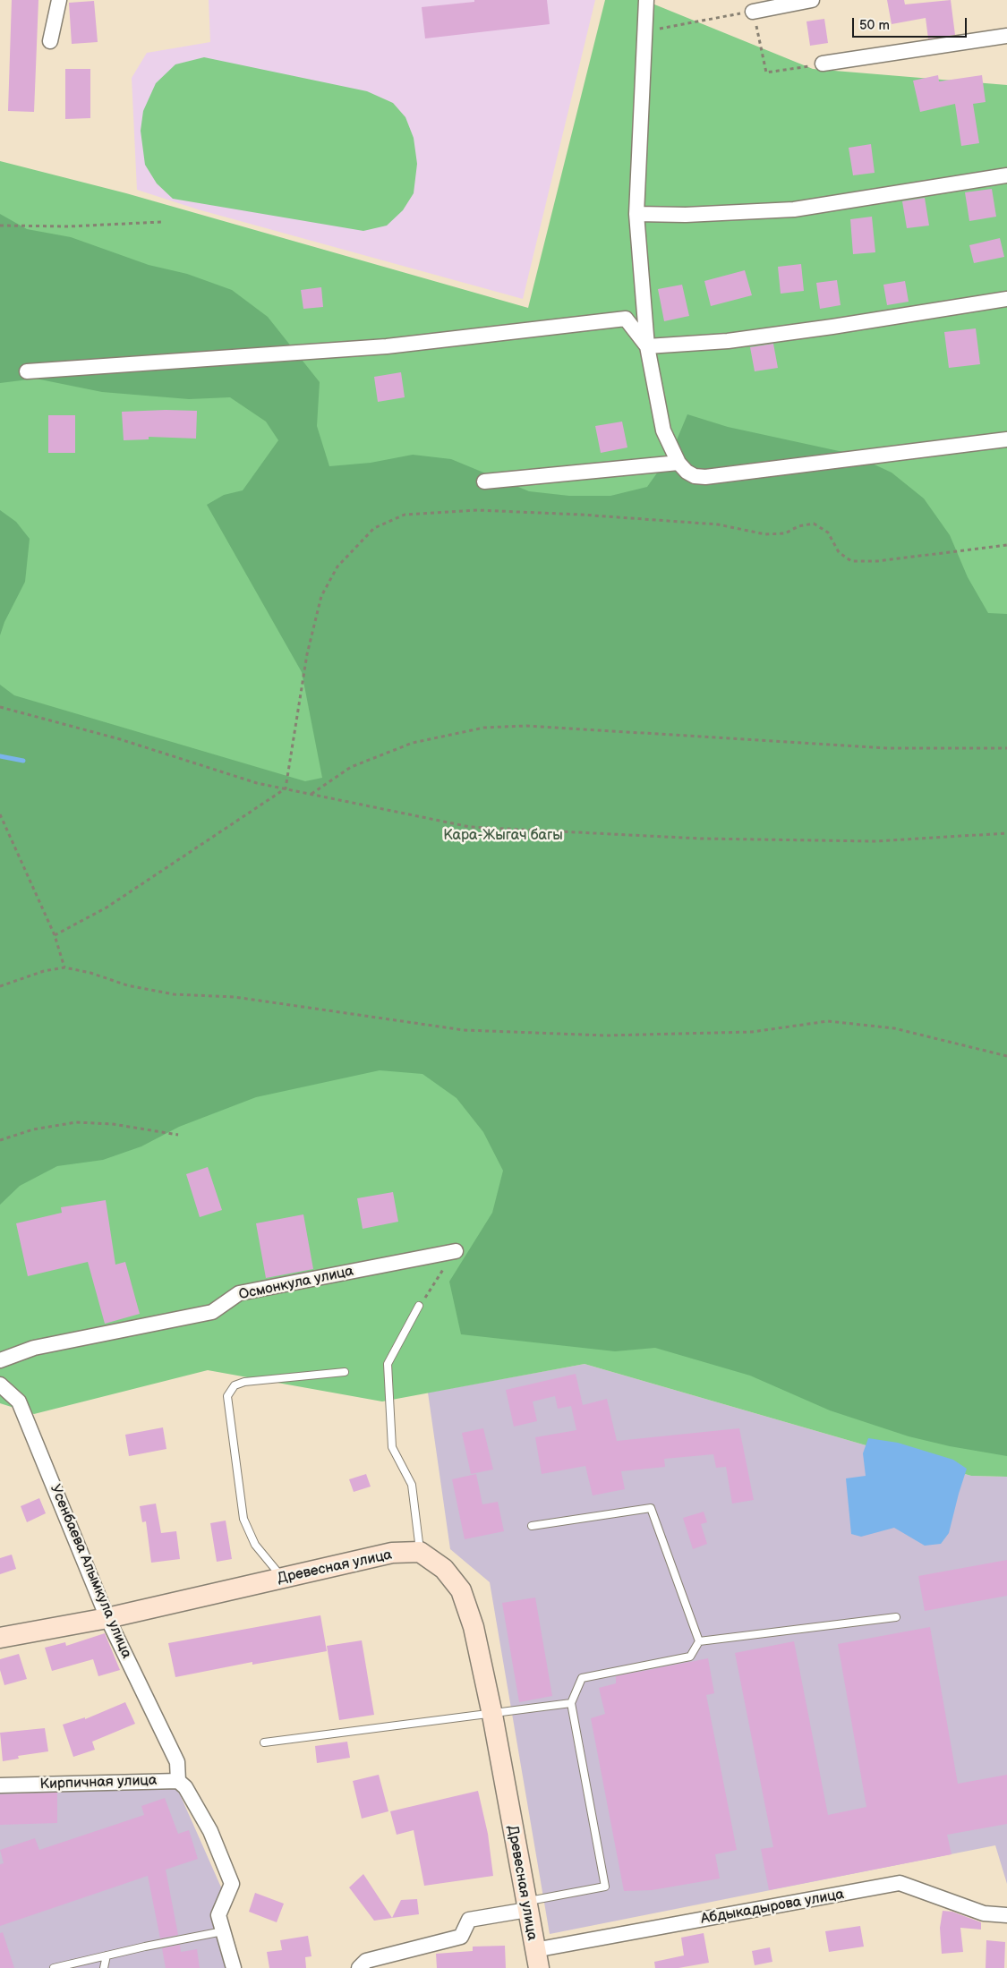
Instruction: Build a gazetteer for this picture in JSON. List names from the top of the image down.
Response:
{
  "streets": {
    "street": [
      "Осмонкула улица",
      "Древесная улица",
      "Усенбаева Алымкула улица",
      "Кирпичная улица",
      "Абдыкадырова улица"
    ]
  },
  "crossings": [
    ["Древесная улица", "Усенбаева Алымкула улица"],
    ["Древесная улица", "Абдыкадырова улица"],
    ["Усенбаева Алымкула улица", "Кирпичная улица"]
  ],
  "parks": ["Кара-Жыгач багы"],
  "scale_bar": "50 m"
}
